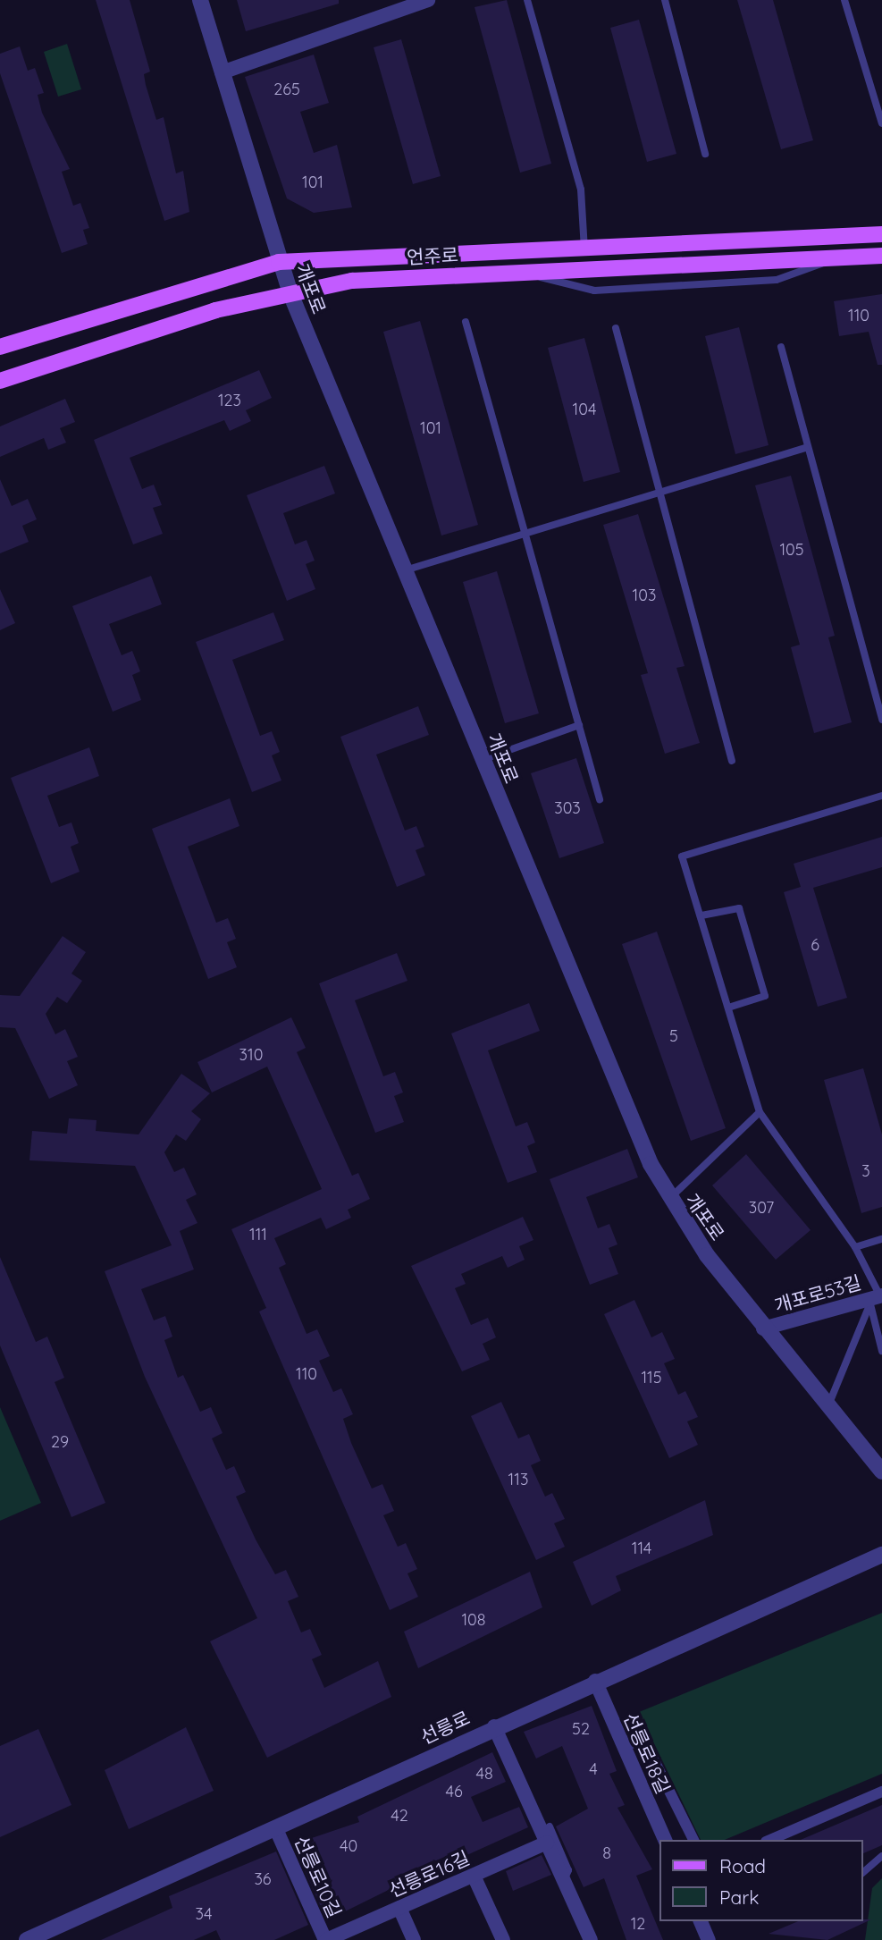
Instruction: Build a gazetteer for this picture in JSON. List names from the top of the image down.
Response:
{
  "streets": {
    "main road": ["언주로"],
    "street": [
      "개포로",
      "개포로53길",
      "선릉로",
      "선릉로18길",
      "선릉로16길",
      "선릉로10길"
    ]
  },
  "crossings": [
    ["언주로", "개포로"],
    ["개포로", "개포로53길"],
    ["선릉로", "선릉로18길"],
    ["선릉로", "선릉로10길"],
    ["선릉로16길", "선릉로10길"]
  ],
  "house_numbers": [
    "265",
    "101",
    "110",
    "123",
    "104",
    "101",
    "105",
    "103",
    "303",
    "6",
    "5",
    "310",
    "3",
    "307",
    "111",
    "110",
    "115",
    "29",
    "113",
    "114",
    "108",
    "52",
    "4",
    "48",
    "46",
    "42",
    "40",
    "8",
    "36",
    "34",
    "12"
  ],
  "legend": ["Road", "Park"]
}
